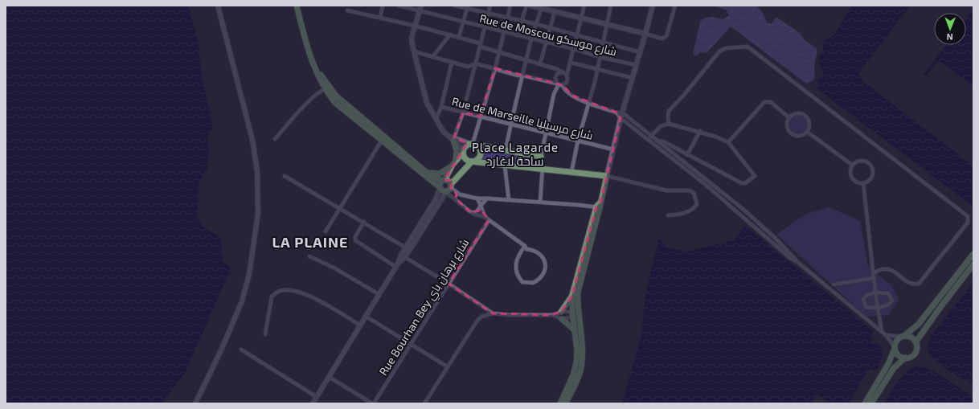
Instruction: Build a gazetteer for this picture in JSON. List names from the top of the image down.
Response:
{
  "streets": {
    "street": ["Rue de Moscou شارع موسكو", "Rue de Marseille شارع مرسيليا", "Rue Bourhan Bey شارع برهان باي"]
  },
  "districts": ["Place Lagarde ساحة لاغارد", "LA PLAINE"],
  "north": "bottom"
}
